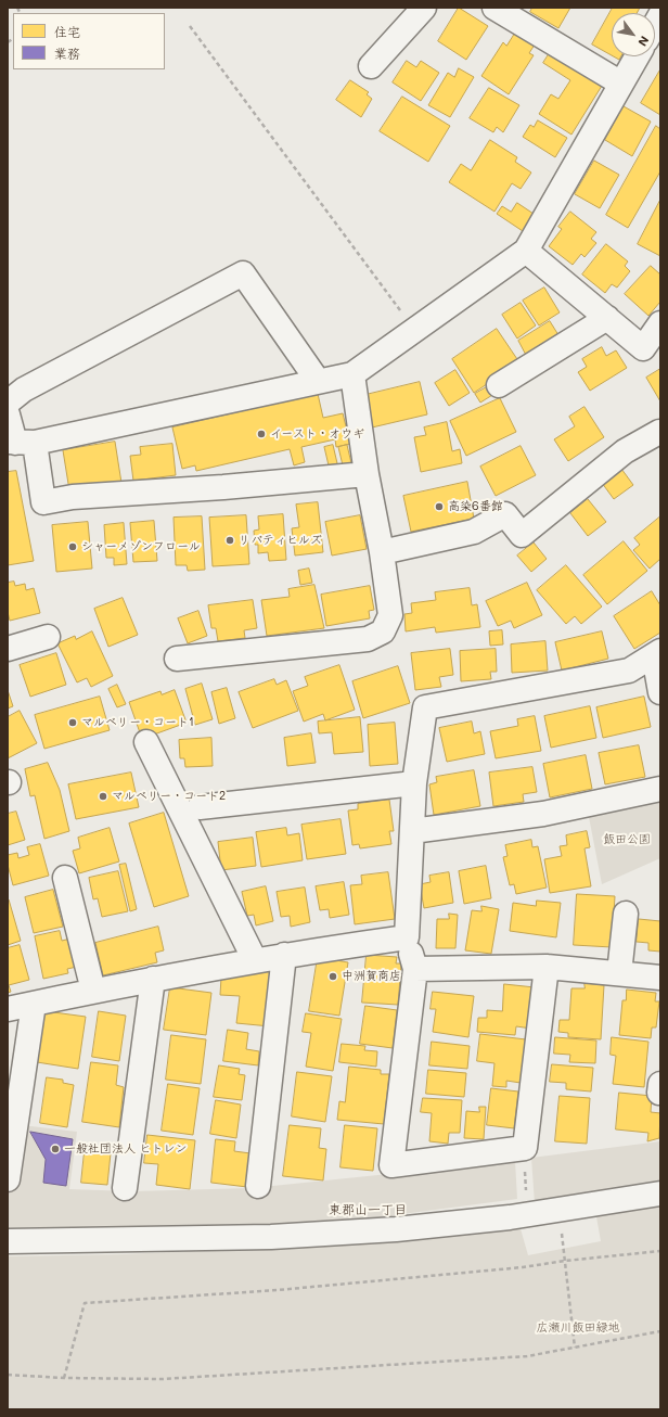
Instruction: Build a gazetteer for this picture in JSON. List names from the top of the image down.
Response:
{
  "districts": ["東郡山一丁目"],
  "parks": ["飯田公園", "広瀬川飯田緑地"],
  "places": [
    "イースト・オウギ",
    "高染6番館",
    "リバティヒルズ",
    "シャーメゾンフロール",
    "マルベリー・コート1",
    "マルベリー・コート2",
    "中洲賀商店",
    "一般社団法人 ヒトレン"
  ],
  "legend": ["住宅", "業務"],
  "north": "bottom right"
}
